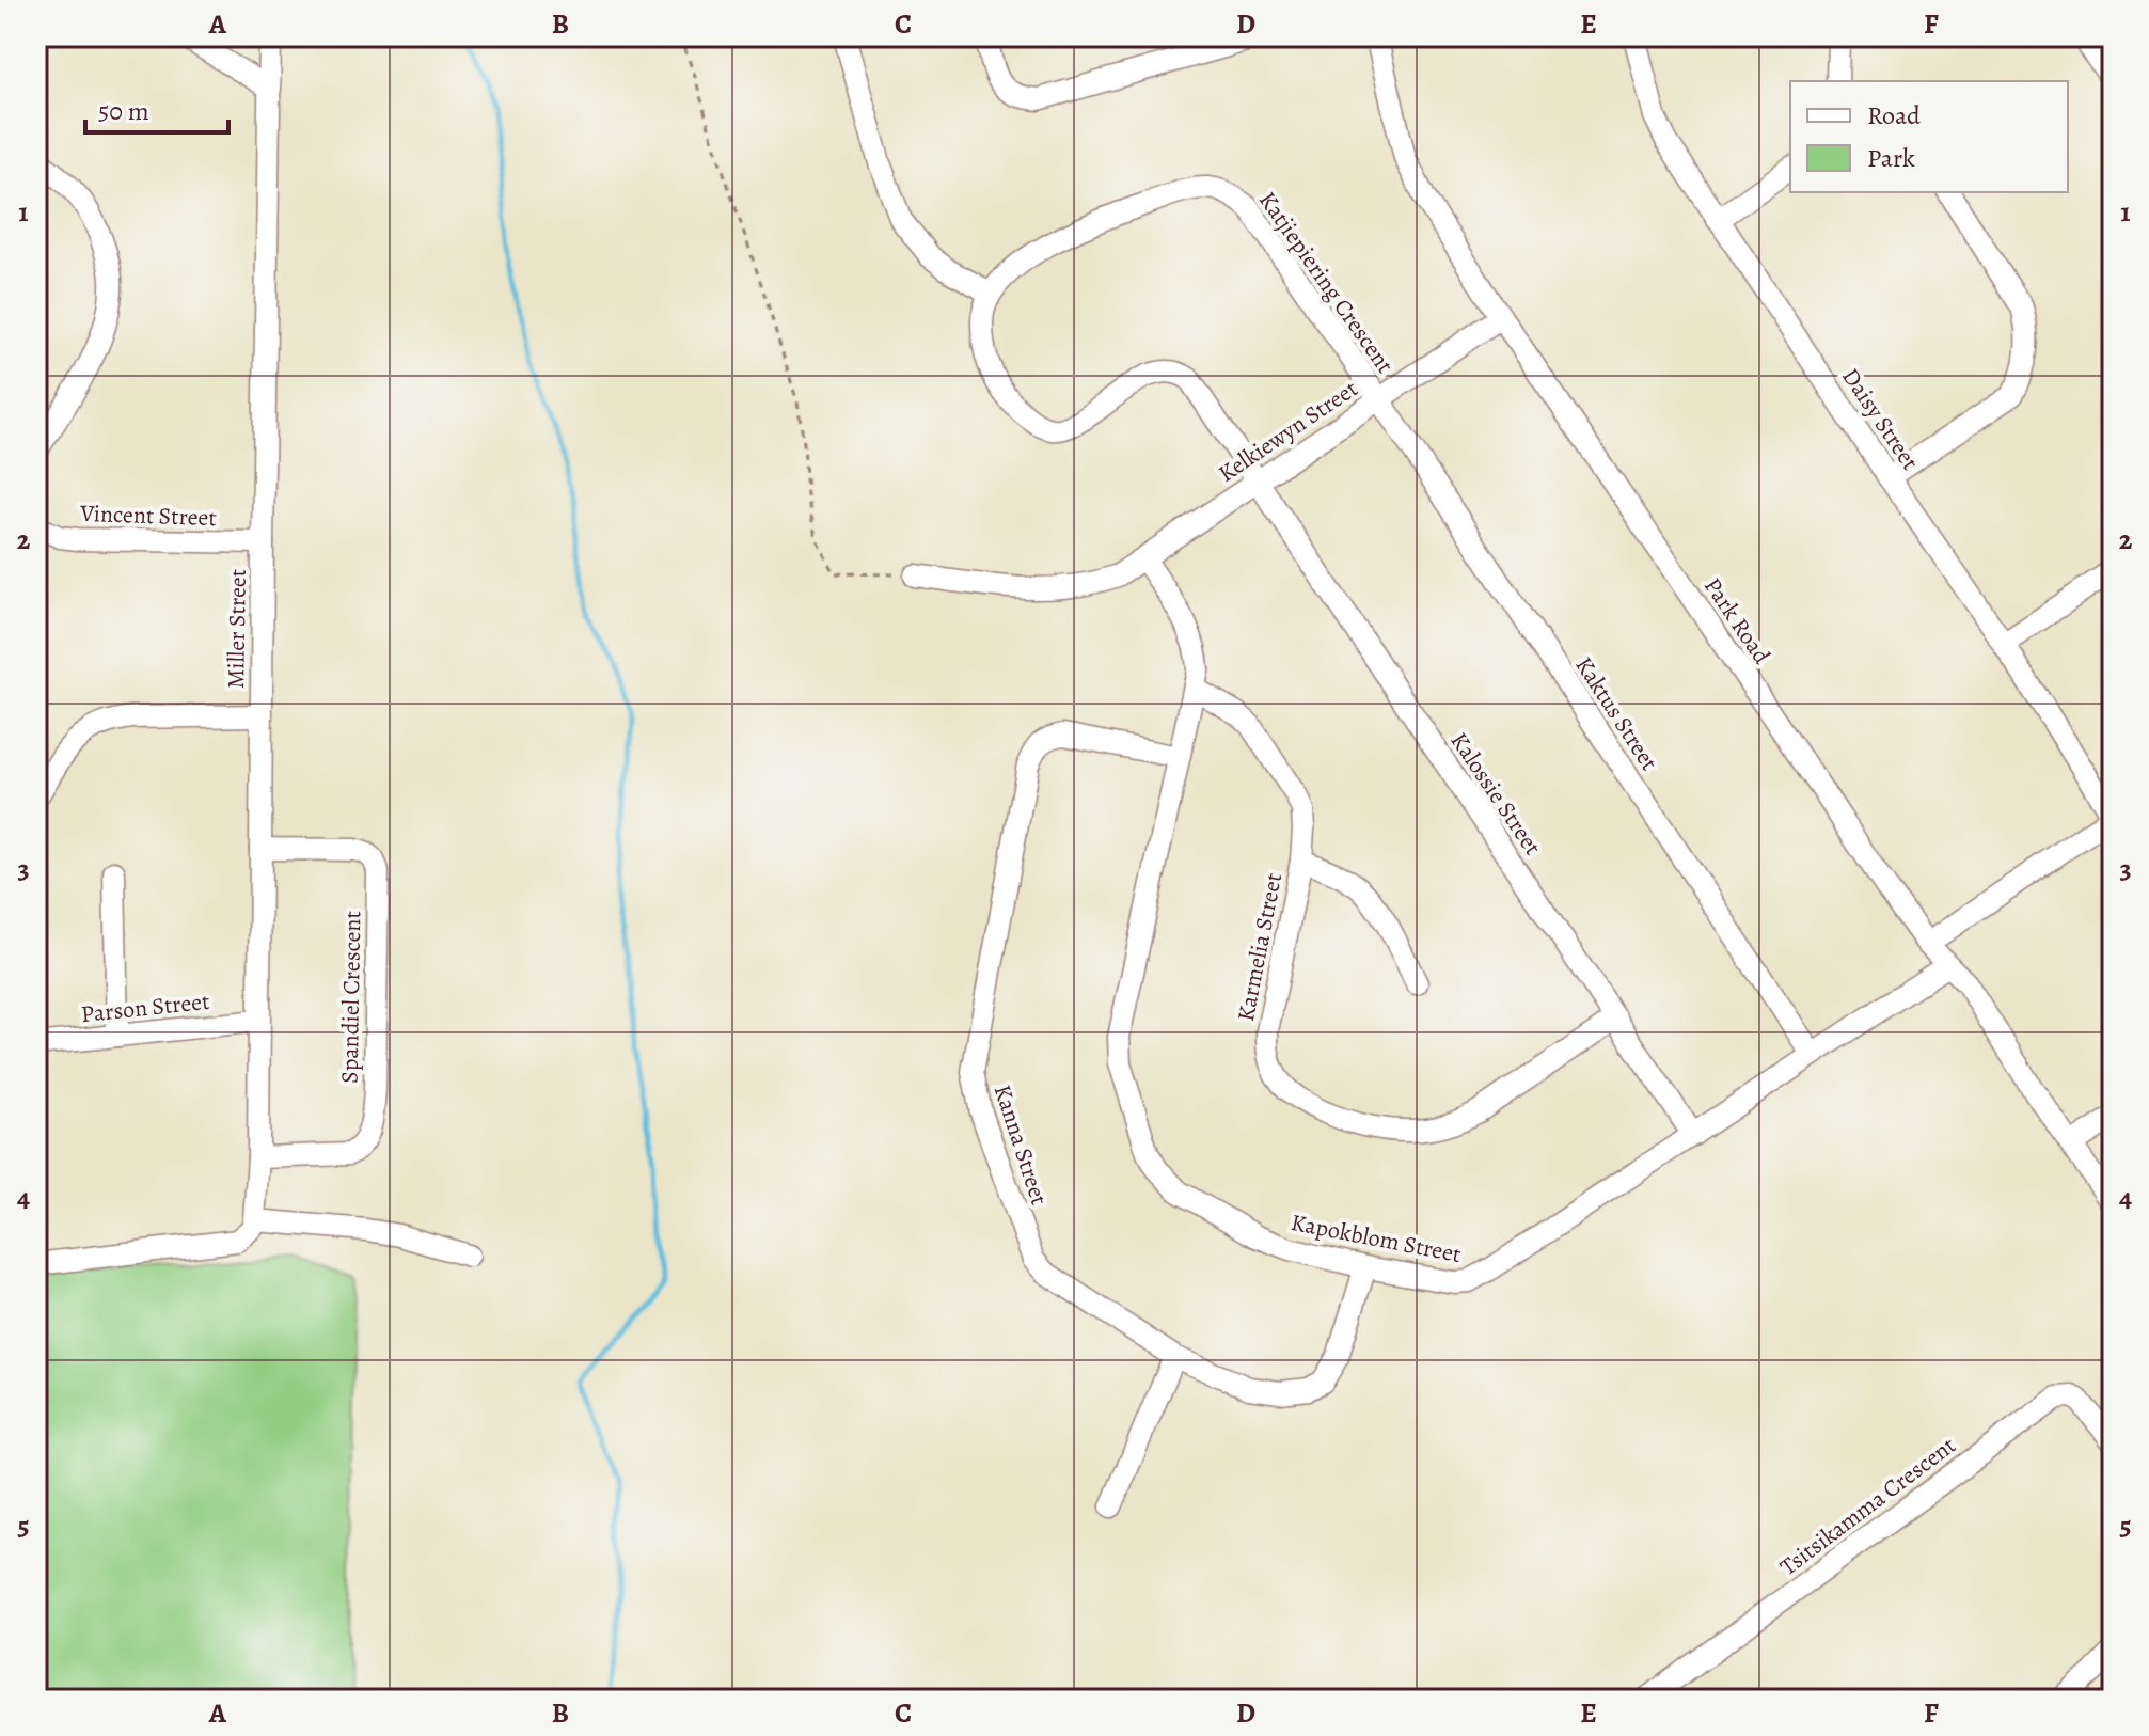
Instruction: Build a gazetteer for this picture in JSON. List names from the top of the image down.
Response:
{
  "streets": {
    "street": [
      "Katjiepiering Crescent",
      "Daisy Street",
      "Kelkiewyn Street",
      "Vincent Street",
      "Park Road",
      "Miller Street",
      "Kaktus Street",
      "Kalossie Street",
      "Karmelia Street",
      "Spandiel Crescent",
      "Parson Street",
      "Kanna Street",
      "Kapokblom Street",
      "Tsitsikamma Crescent"
    ]
  },
  "crossings": [
    ["Katjiepiering Crescent", "Kelkiewyn Street"],
    ["Katjiepiering Crescent", "Kaktus Street"],
    ["Kelkiewyn Street", "Park Road"],
    ["Kelkiewyn Street", "Kaktus Street"],
    ["Kelkiewyn Street", "Kalossie Street"],
    ["Kelkiewyn Street", "Kapokblom Street"],
    ["Vincent Street", "Miller Street"],
    ["Park Road", "Kapokblom Street"],
    ["Miller Street", "Spandiel Crescent"],
    ["Miller Street", "Parson Street"],
    ["Kaktus Street", "Kapokblom Street"],
    ["Kalossie Street", "Karmelia Street"],
    ["Kalossie Street", "Kapokblom Street"],
    ["Karmelia Street", "Kapokblom Street"],
    ["Kanna Street", "Kapokblom Street"]
  ],
  "legend": ["Road", "Park"],
  "scale_bar": "50 m",
  "grid": {
    "columns": [
      "A",
      "B",
      "C",
      "D",
      "E",
      "F"
    ],
    "rows": [
      "1",
      "2",
      "3",
      "4",
      "5"
    ]
  }
}
